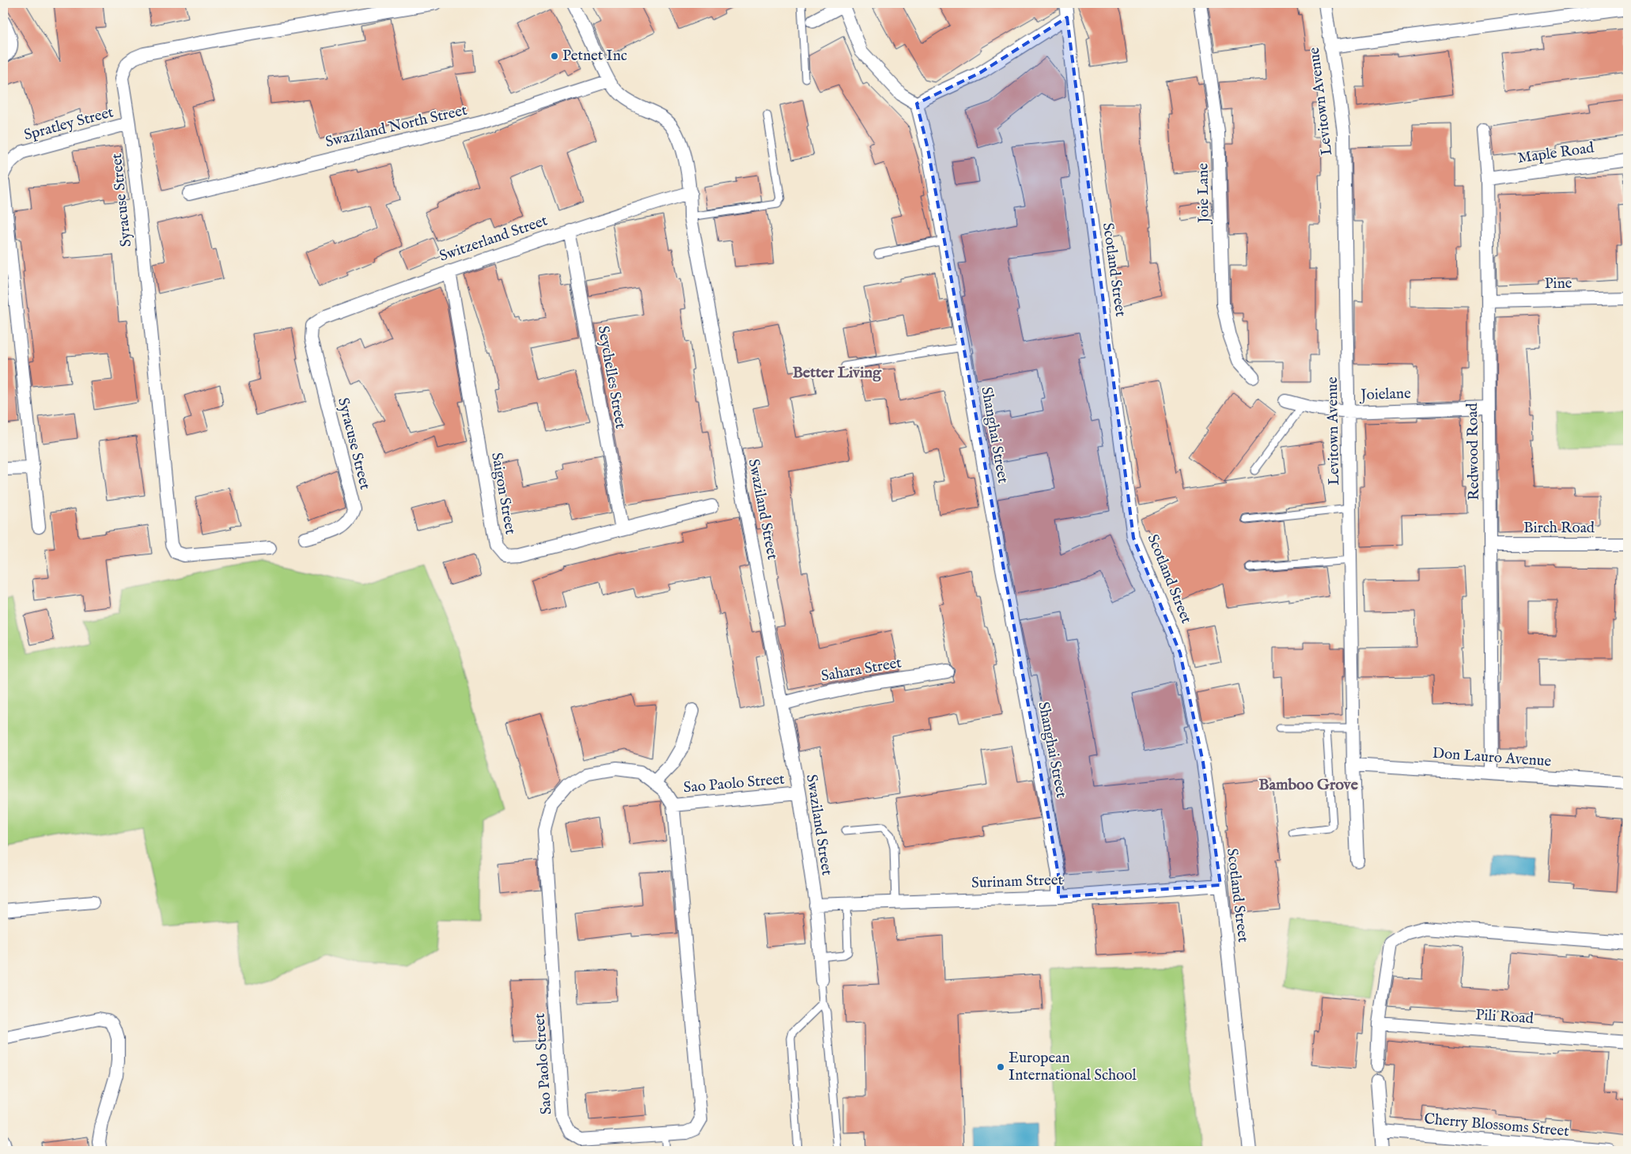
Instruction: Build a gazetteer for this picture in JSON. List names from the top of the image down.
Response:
{
  "streets": {
    "street": [
      "Levitown Avenue",
      "Spratley Street",
      "Swaziland North Street",
      "Maple Road",
      "Joie Lane",
      "Syracuse Street",
      "Switzerland Street",
      "Scotland Street",
      "Pine",
      "Seychelles Street",
      "Joielane",
      "Shanghai Street",
      "Redwood Road",
      "Saigon Street",
      "Swaziland Street",
      "Birch Road",
      "Sahara Street",
      "Don Lauro Avenue",
      "Sao Paolo Street",
      "Surinam Street",
      "Pili Road",
      "Cherry Blossoms Street"
    ]
  },
  "crossings": [
    ["Levitown Avenue", "Joielane"],
    ["Levitown Avenue", "Don Lauro Avenue"],
    ["Spratley Street", "Syracuse Street"],
    ["Swaziland North Street", "Swaziland Street"],
    ["Maple Road", "Redwood Road"],
    ["Syracuse Street", "Switzerland Street"],
    ["Switzerland Street", "Seychelles Street"],
    ["Switzerland Street", "Saigon Street"],
    ["Switzerland Street", "Swaziland Street"],
    ["Scotland Street", "Surinam Street"],
    ["Pine", "Redwood Road"],
    ["Seychelles Street", "Saigon Street"],
    ["Joielane", "Redwood Road"],
    ["Shanghai Street", "Surinam Street"],
    ["Redwood Road", "Birch Road"],
    ["Redwood Road", "Don Lauro Avenue"],
    ["Swaziland Street", "Sahara Street"],
    ["Swaziland Street", "Sao Paolo Street"],
    ["Swaziland Street", "Surinam Street"]
  ],
  "districts": ["Better Living", "Bamboo Grove"],
  "places": ["Petnet Inc", "European International School"]
}
